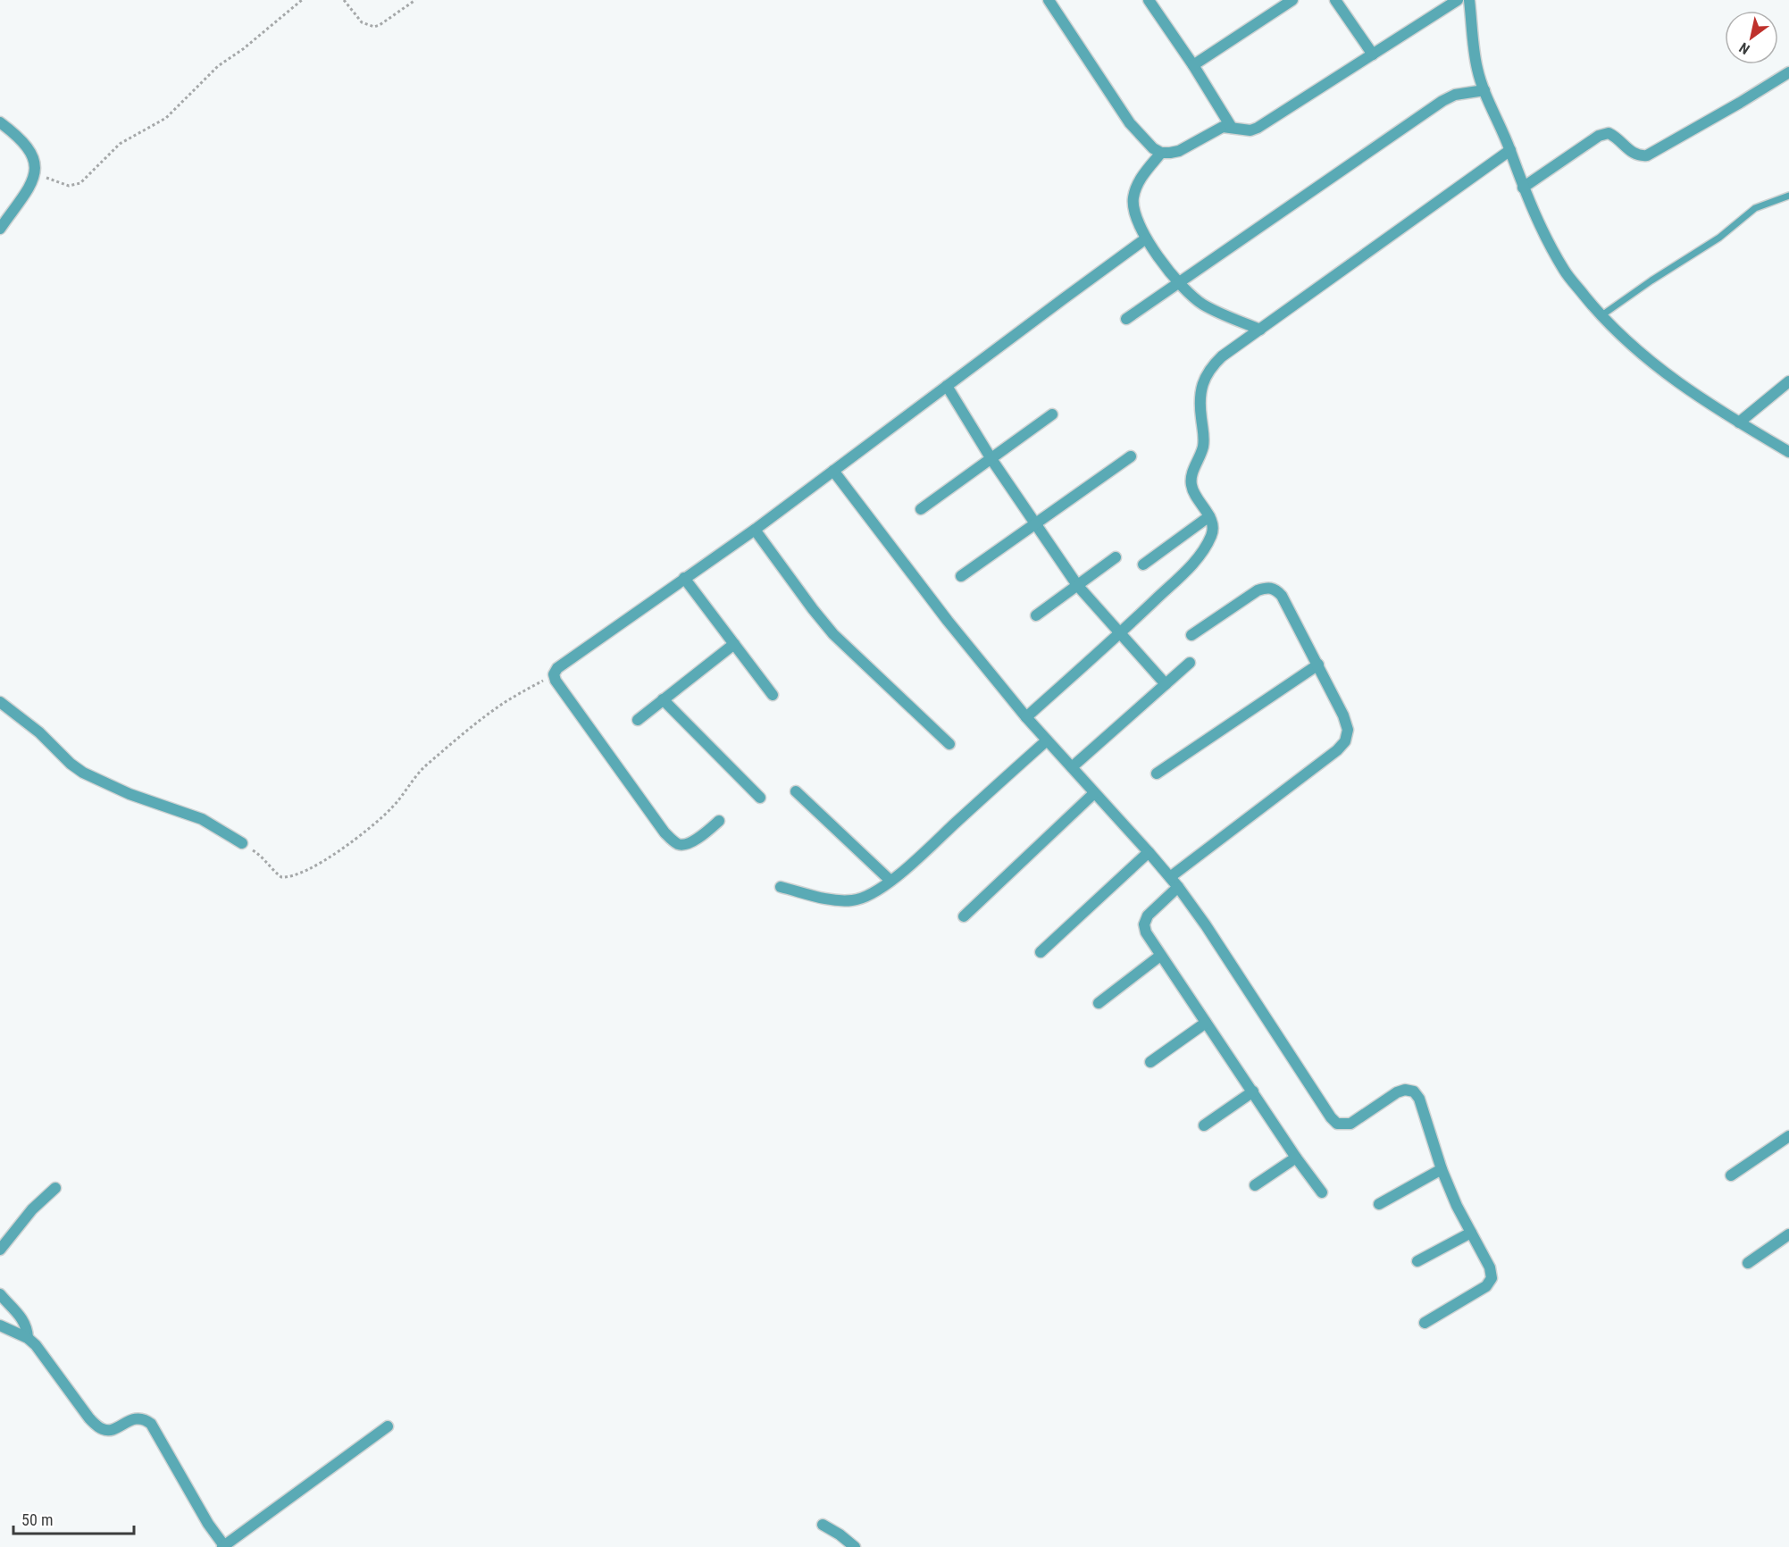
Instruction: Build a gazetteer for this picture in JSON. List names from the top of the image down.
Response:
{
  "scale_bar": "50 m",
  "north": "bottom left"
}
